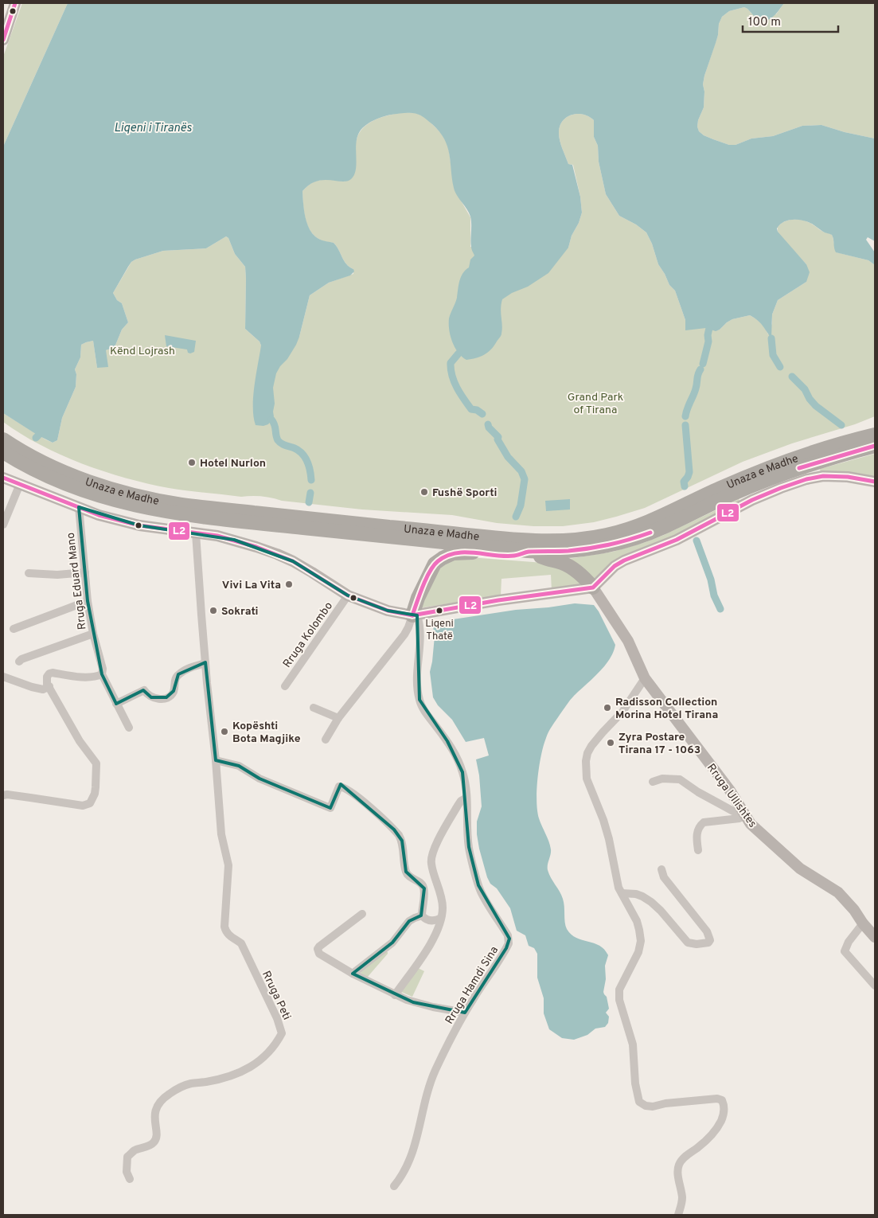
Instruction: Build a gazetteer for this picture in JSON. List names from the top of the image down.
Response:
{
  "streets": {
    "highway": ["Unaza e Madhe"],
    "street": [
      "Rruga Eduard Mano",
      "Rruga Kolombo",
      "Rruga Ullishtes",
      "Rruga Hamdi Sina",
      "Rruga Peti"
    ]
  },
  "water": ["Liqeni i Tiranës"],
  "parks": ["Kënd Lojrash", "Grand Park of Tirana"],
  "places": [
    "Hotel Nurlon",
    "Fushë Sporti",
    "Vivi La Vita",
    "Sokrati",
    "Liqeni Thatë",
    "Radisson Collection Morina Hotel Tirana",
    "Kopështi Bota Magjike",
    "Zyra Postare Tirana 17 - 1063"
  ],
  "lines": ["transit line L2"],
  "scale_bar": "100 m"
}
